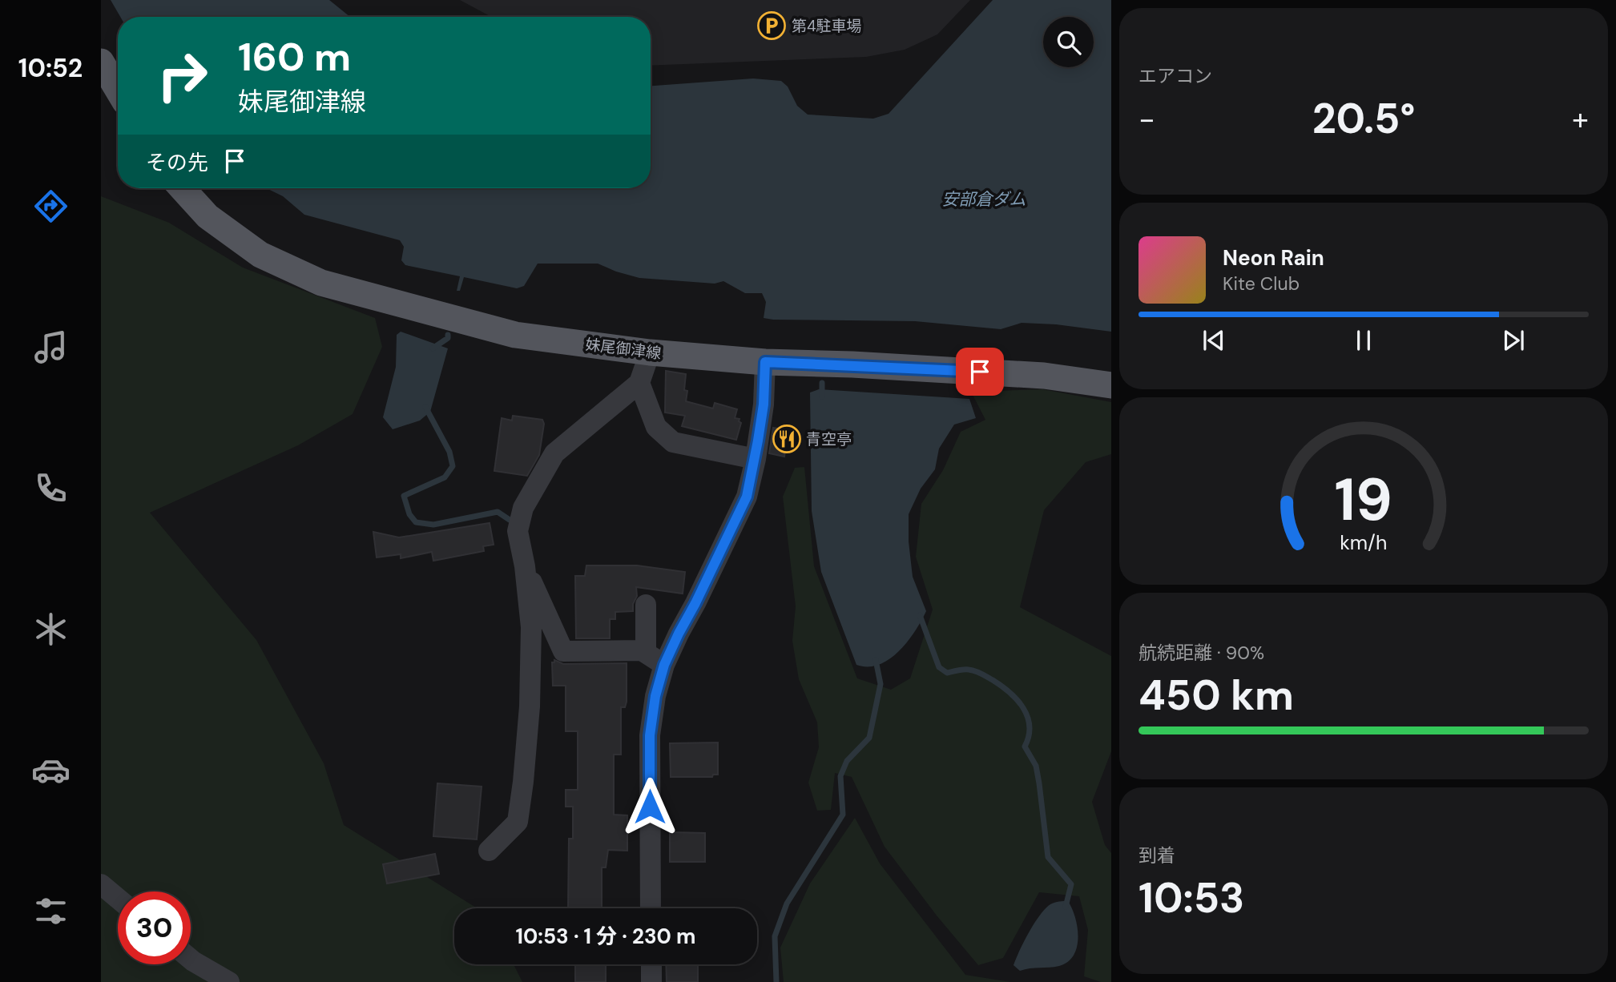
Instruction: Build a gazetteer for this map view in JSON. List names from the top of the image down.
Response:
{
  "streets": {
    "main road": ["妹尾御津線"]
  },
  "water": ["安部倉ダム"],
  "places": {
    "parking": ["第4駐車場"],
    "restaurant": ["青空亭"]
  },
  "page": {
    "tabs": "10:52",
    "tile": [
      "エアコン",
      ["航続距離 · 90%", "450 km"],
      ["到着", "10:53"]
    ],
    "turn": ["160 m", "妹尾御津線"],
    "heat": ["−", "20.5°", "+"],
    "then": "その先",
    "song": ["Neon Rain", "Kite Club"],
    "limit": "30",
    "trip": "10:53 · 1 分 · 230 m",
    "gauge": ["19", "km/h"]
  }
}
